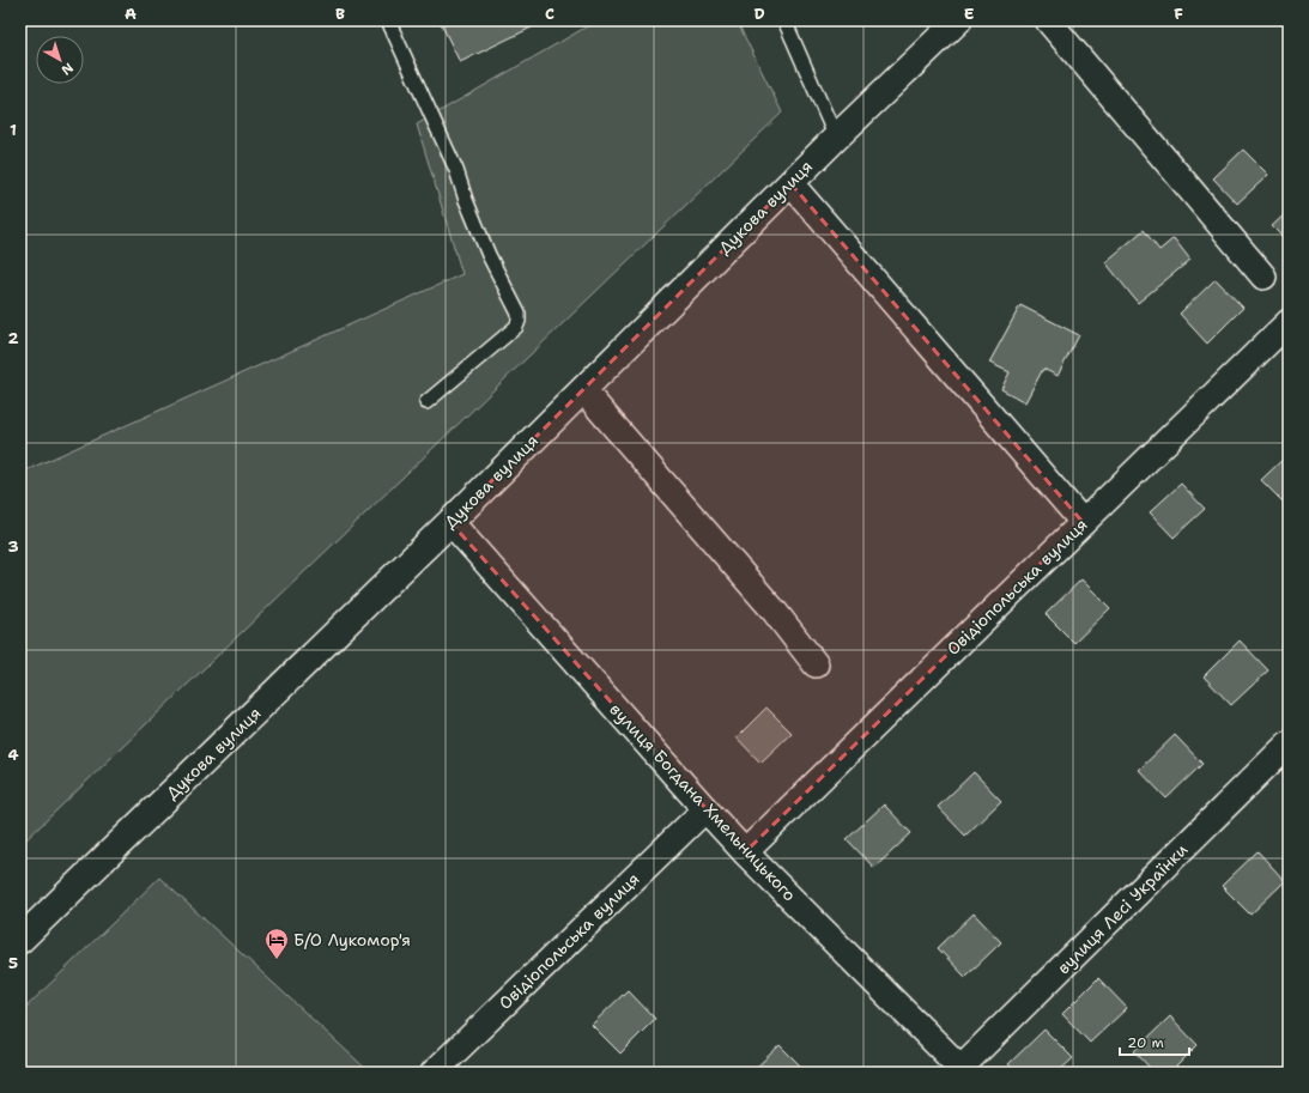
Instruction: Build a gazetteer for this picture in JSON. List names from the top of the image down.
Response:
{
  "streets": {
    "street": [
      "Дукова вулиця",
      "Овідіопольська вулиця",
      "вулиця Богдана Хмельницького",
      "вулиця Лесі Українки"
    ]
  },
  "crossings": [
    ["Дукова вулиця", "вулиця Богдана Хмельницького"],
    ["Овідіопольська вулиця", "вулиця Богдана Хмельницького"],
    ["вулиця Богдана Хмельницького", "вулиця Лесі Українки"]
  ],
  "places": {
    "hotel": ["Б/О Лукомор'я"]
  },
  "scale_bar": "20 m",
  "north": "bottom right",
  "grid": {
    "columns": [
      "A",
      "B",
      "C",
      "D",
      "E",
      "F"
    ],
    "rows": [
      "1",
      "2",
      "3",
      "4",
      "5"
    ]
  }
}
